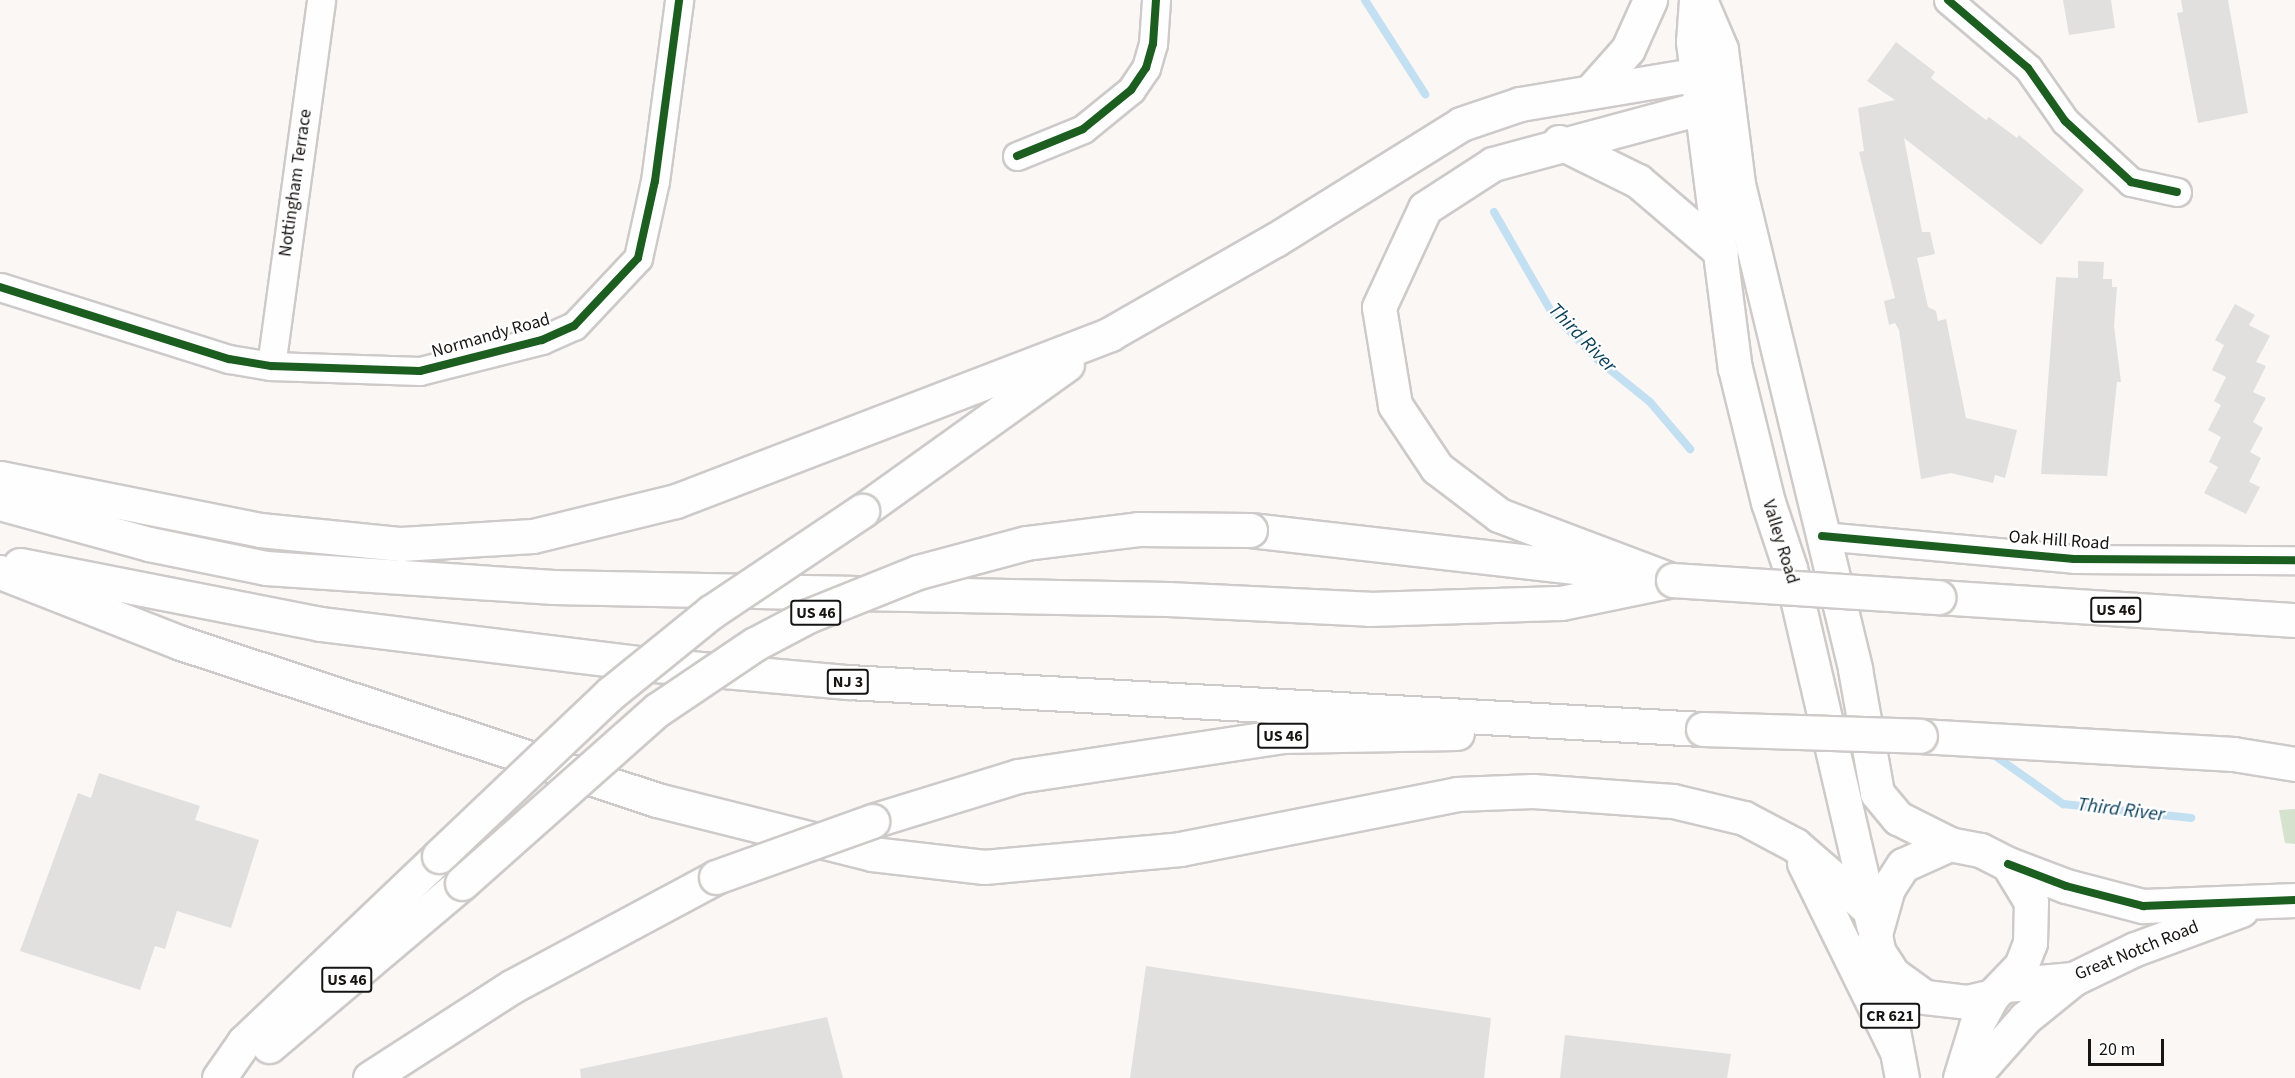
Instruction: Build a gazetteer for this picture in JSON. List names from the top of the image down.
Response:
{
  "streets": {
    "main road": [
      "Valley Road",
      "US 46",
      "NJ 3",
      "Great Notch Road",
      "CR 621"
    ],
    "street": ["Nottingham Terrace", "Normandy Road", "Oak Hill Road"]
  },
  "crossings": [
    ["Nottingham Terrace", "Normandy Road"],
    ["Oak Hill Road", "Valley Road"],
    ["Valley Road", "Great Notch Road"],
    ["US 46", "NJ 3"]
  ],
  "water": ["Third River"],
  "scale_bar": "20 m"
}
